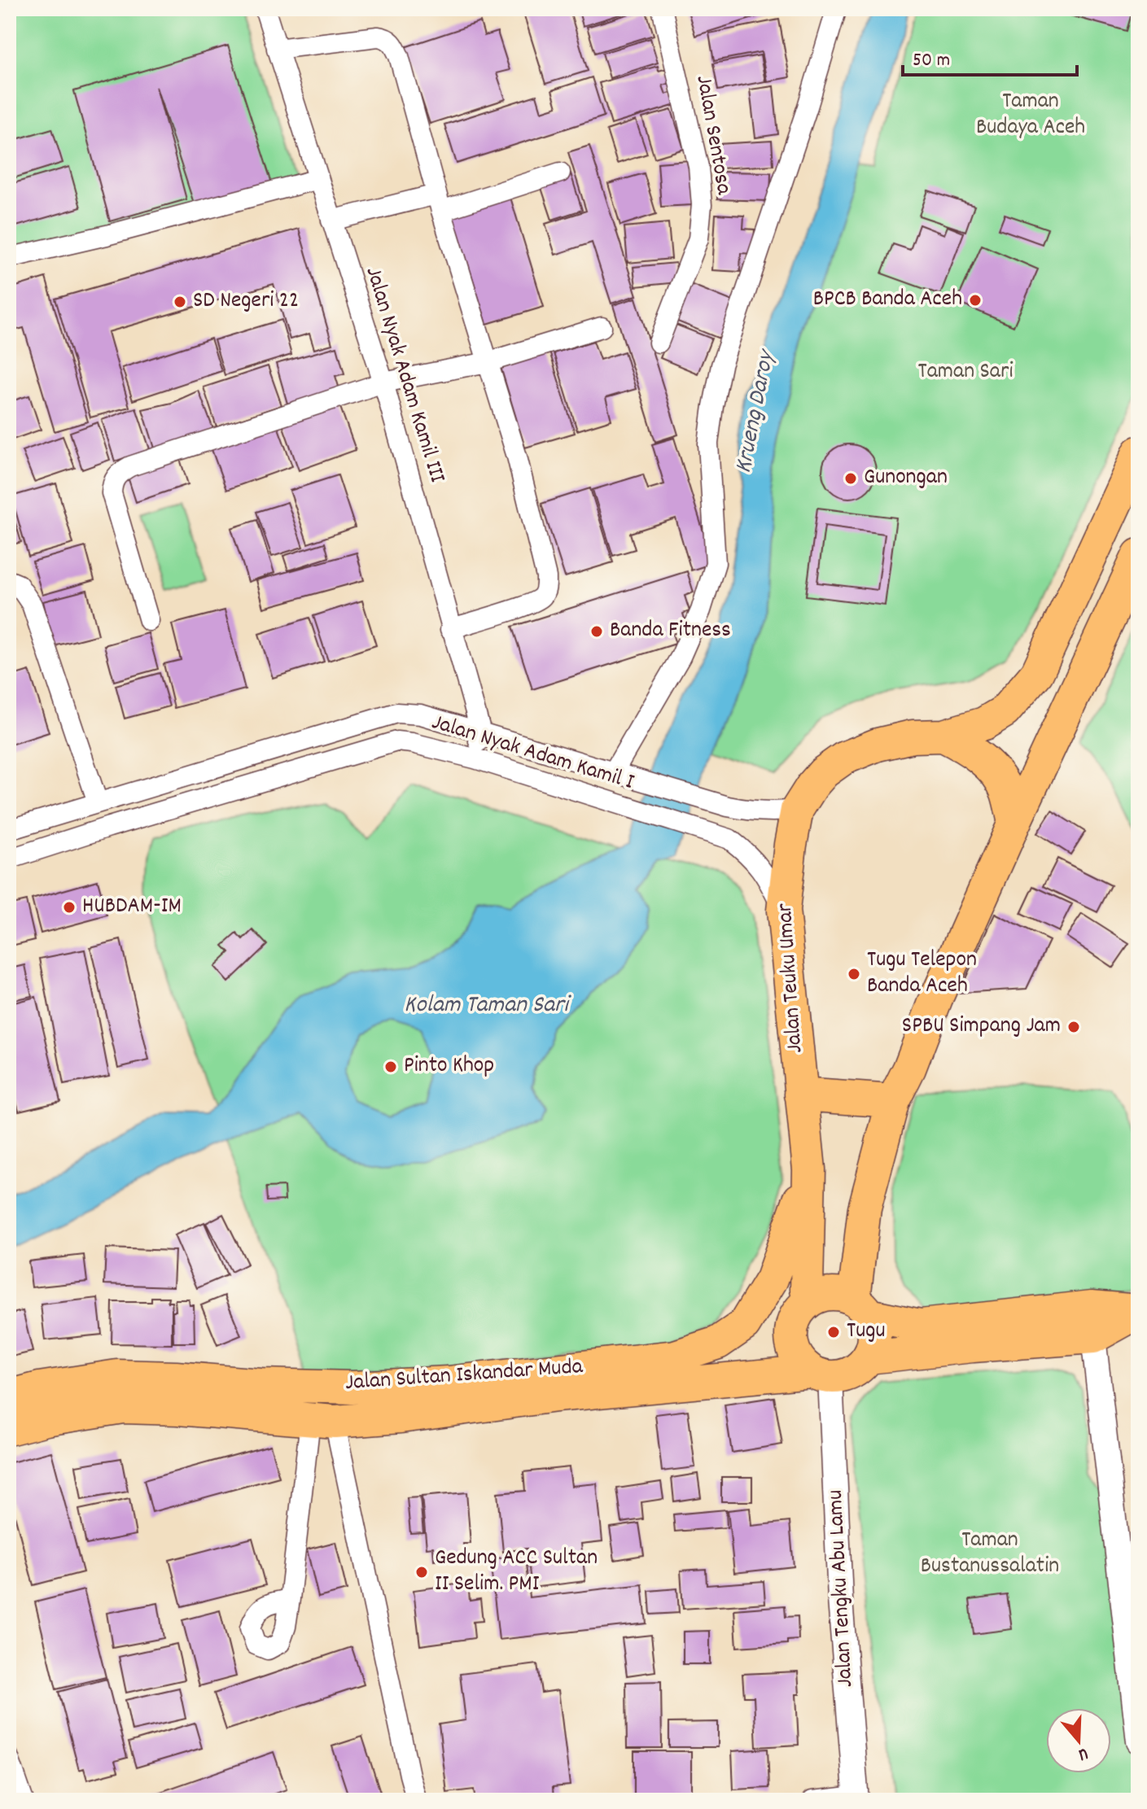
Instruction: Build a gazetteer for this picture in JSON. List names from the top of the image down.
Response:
{
  "streets": {
    "highway": ["Jalan Teuku Umar", "Jalan Sultan Iskandar Muda"],
    "street": [
      "Jalan Sentosa",
      "Jalan Nyak Adam Kamil III",
      "Jalan Nyak Adam Kamil I",
      "Jalan Tengku Abu Lamu"
    ]
  },
  "crossings": [
    ["Jalan Nyak Adam Kamil III", "Jalan Nyak Adam Kamil I"],
    ["Jalan Nyak Adam Kamil I", "Jalan Teuku Umar"],
    ["Jalan Teuku Umar", "Jalan Sultan Iskandar Muda"],
    ["Jalan Sultan Iskandar Muda", "Jalan Tengku Abu Lamu"]
  ],
  "water": ["Krueng Daroy", "Kolam Taman Sari"],
  "parks": ["Taman Budaya Aceh", "Taman Sari", "Taman Bustanussalatin"],
  "places": [
    "BPCB Banda Aceh",
    "SD Negeri 22",
    "Gunongan",
    "Banda Fitness",
    "HUBDAM-IM",
    "Tugu Telepon Banda Aceh",
    "SPBU Simpang Jam",
    "Pinto Khop",
    "Tugu",
    "Gedung ACC Sultan II Selim. PMI"
  ],
  "scale_bar": "50 m",
  "north": "bottom"
}
